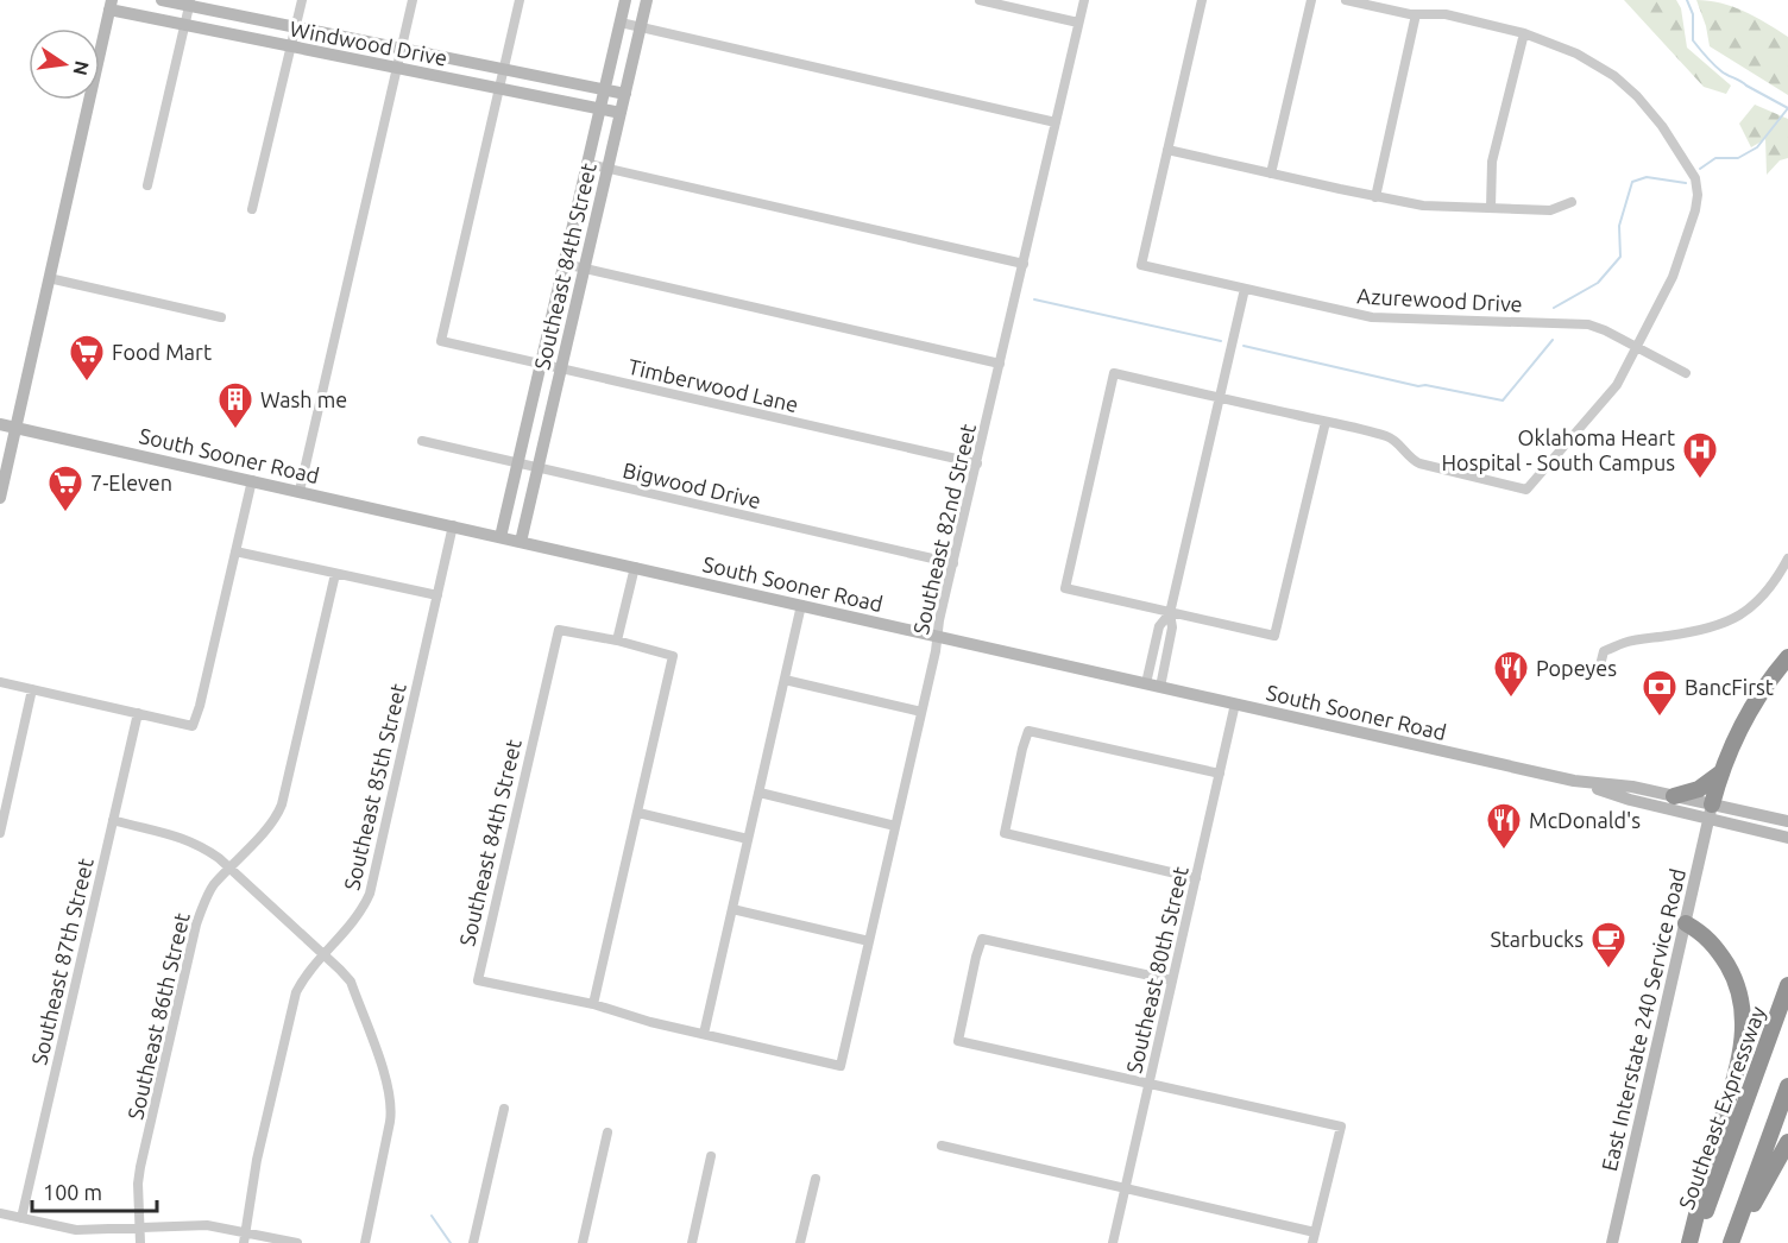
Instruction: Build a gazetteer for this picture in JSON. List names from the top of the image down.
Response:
{
  "streets": {
    "highway": ["Southeast Expressway"],
    "street": [
      "Windwood Drive",
      "Southeast 84th Street",
      "Azurewood Drive",
      "Timberwood Lane",
      "South Sooner Road",
      "Bigwood Drive",
      "Southeast 82nd Street",
      "Southeast 85th Street",
      "Southeast 87th Street",
      "Southeast 80th Street",
      "Southeast 86th Street",
      "East Interstate 240 Service Road"
    ]
  },
  "crossings": [
    ["Windwood Drive", "Southeast 84th Street"],
    ["Windwood Drive", "Timberwood Lane"],
    ["Southeast 84th Street", "Timberwood Lane"],
    ["Southeast 84th Street", "South Sooner Road"],
    ["Southeast 84th Street", "Bigwood Drive"],
    ["Timberwood Lane", "Southeast 82nd Street"],
    ["South Sooner Road", "Southeast 82nd Street"],
    ["South Sooner Road", "Southeast 85th Street"],
    ["South Sooner Road", "Southeast 80th Street"],
    ["South Sooner Road", "East Interstate 240 Service Road"],
    ["Bigwood Drive", "Southeast 82nd Street"]
  ],
  "places": {
    "supermarket": ["Food Mart", "7-Eleven"],
    "building": ["Wash me"],
    "hospital": ["Oklahoma Heart Hospital - South Campus"],
    "restaurant": ["Popeyes", "McDonald's"],
    "bank": ["BancFirst"],
    "cafe": ["Starbucks"]
  },
  "scale_bar": "100 m",
  "north": "right"
}
